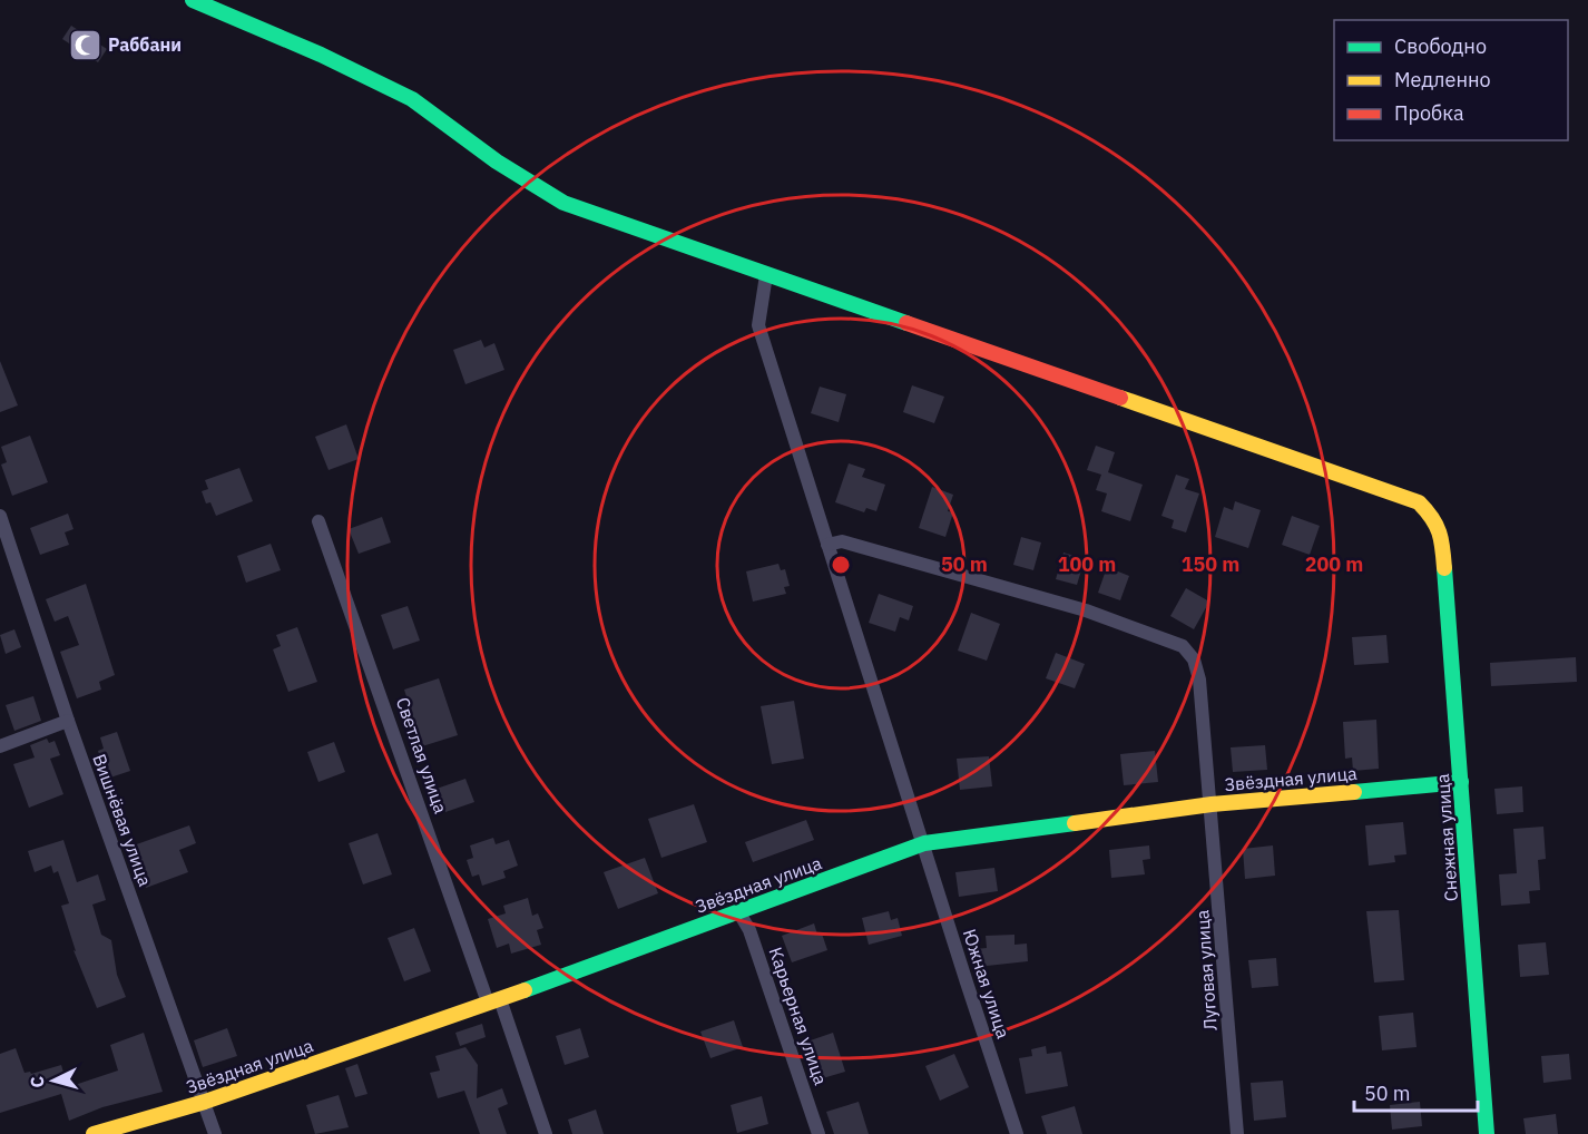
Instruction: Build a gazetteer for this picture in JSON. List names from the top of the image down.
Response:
{
  "streets": {
    "street": [
      "Светлая улица",
      "Звёздная улица",
      "Вишнёвая улица",
      "Снежная улица",
      "Луговая улица",
      "Южная улица",
      "Карьерная улица"
    ]
  },
  "crossings": [
    ["Светлая улица", "Звёздная улица"],
    ["Звёздная улица", "Вишнёвая улица"],
    ["Звёздная улица", "Снежная улица"],
    ["Звёздная улица", "Луговая улица"],
    ["Звёздная улица", "Южная улица"],
    ["Звёздная улица", "Карьерная улица"],
    ["Снежная улица", "Южная улица"],
    ["Луговая улица", "Южная улица"]
  ],
  "places": {
    "mosque": ["Раббани"]
  },
  "legend": ["Свободно", "Медленно", "Пробка"],
  "scale_bar": "50 m",
  "north": "left",
  "rings": [
    "50 m",
    "100 m",
    "150 m",
    "200 m"
  ]
}
